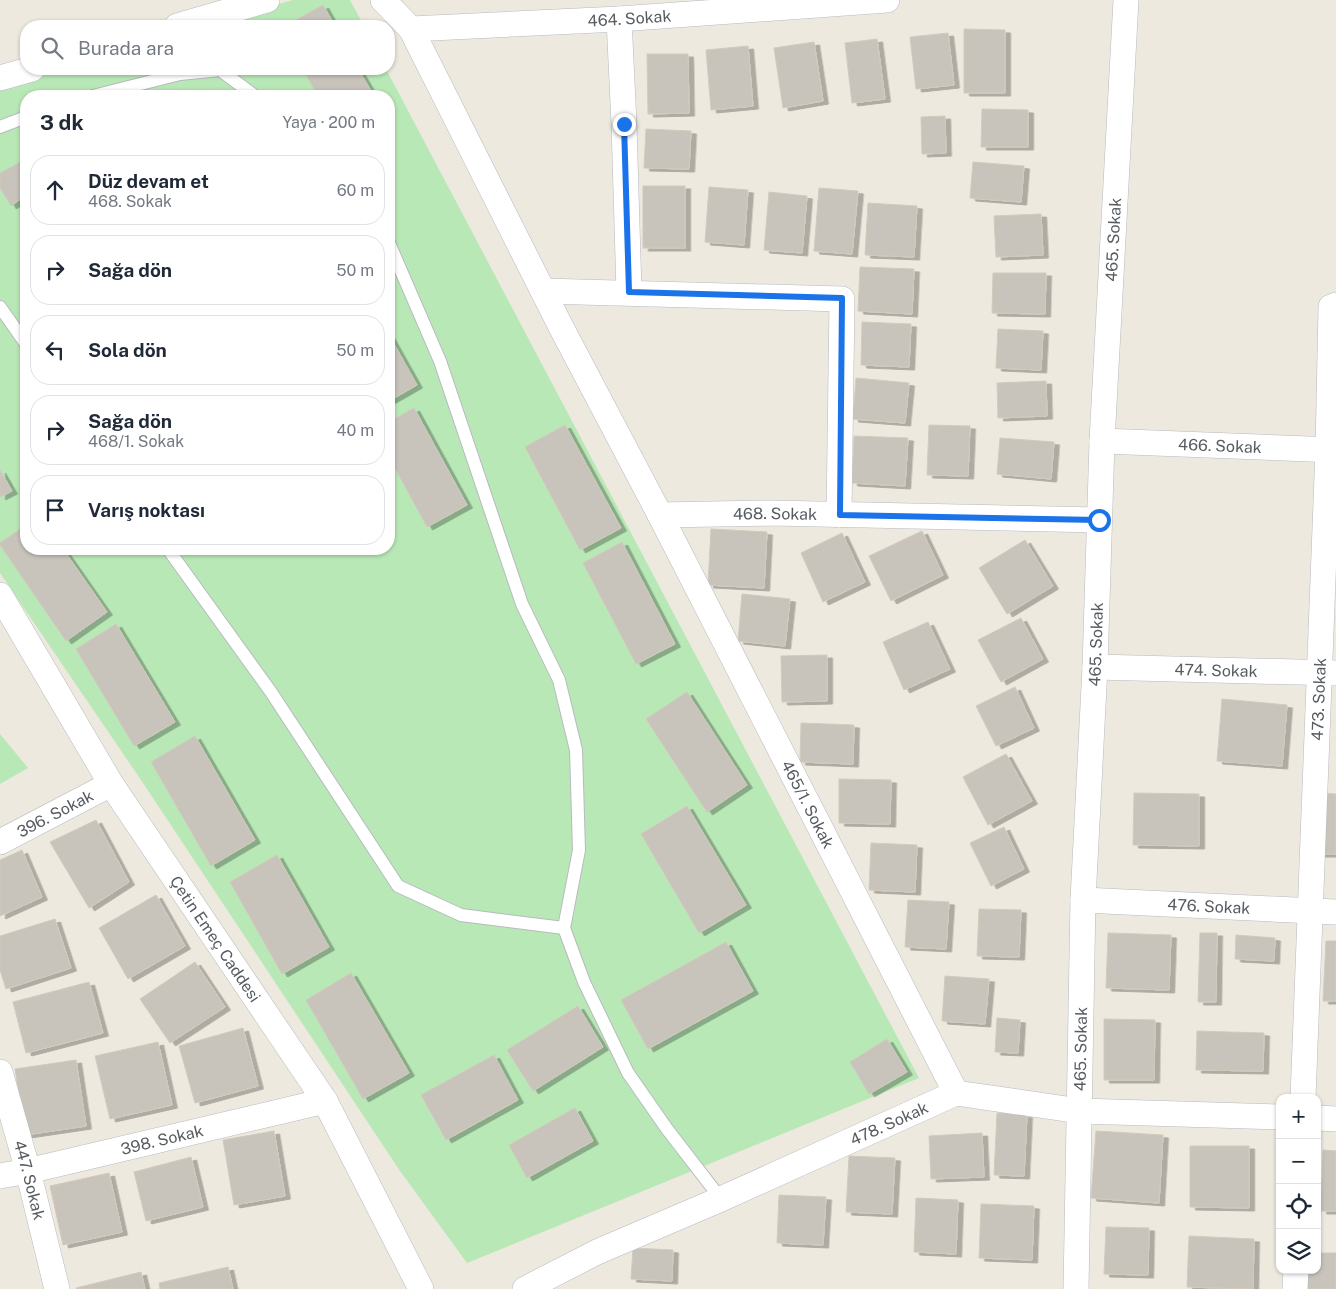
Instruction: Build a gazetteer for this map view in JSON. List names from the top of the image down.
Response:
{
  "streets": {
    "street": [
      "464. Sokak",
      "465. Sokak",
      "466. Sokak",
      "468. Sokak",
      "474. Sokak",
      "473. Sokak",
      "465/1. Sokak",
      "396. Sokak",
      "476. Sokak",
      "Çetin Emeç Caddesi",
      "478. Sokak",
      "398. Sokak",
      "447. Sokak"
    ]
  },
  "crossings": [
    ["464. Sokak", "465/1. Sokak"],
    ["465. Sokak", "466. Sokak"],
    ["465. Sokak", "468. Sokak"],
    ["465. Sokak", "474. Sokak"],
    ["465. Sokak", "476. Sokak"],
    ["466. Sokak", "473. Sokak"],
    ["468. Sokak", "465/1. Sokak"],
    ["474. Sokak", "473. Sokak"],
    ["473. Sokak", "476. Sokak"],
    ["465/1. Sokak", "478. Sokak"],
    ["396. Sokak", "Çetin Emeç Caddesi"],
    ["Çetin Emeç Caddesi", "398. Sokak"],
    ["398. Sokak", "447. Sokak"]
  ],
  "page": {
    "search": "Burada ara",
    "heading": ["3 dk", "Yaya · 200 m"],
    "list": [
      ["Düz devam et", "468. Sokak", "60 m"],
      ["Sağa dön", "50 m"],
      ["Sola dön", "50 m"],
      ["Sağa dön", "468/1. Sokak", "40 m"],
      "Varış noktası"
    ],
    "map_buttons": ["+", "−"]
  }
}
